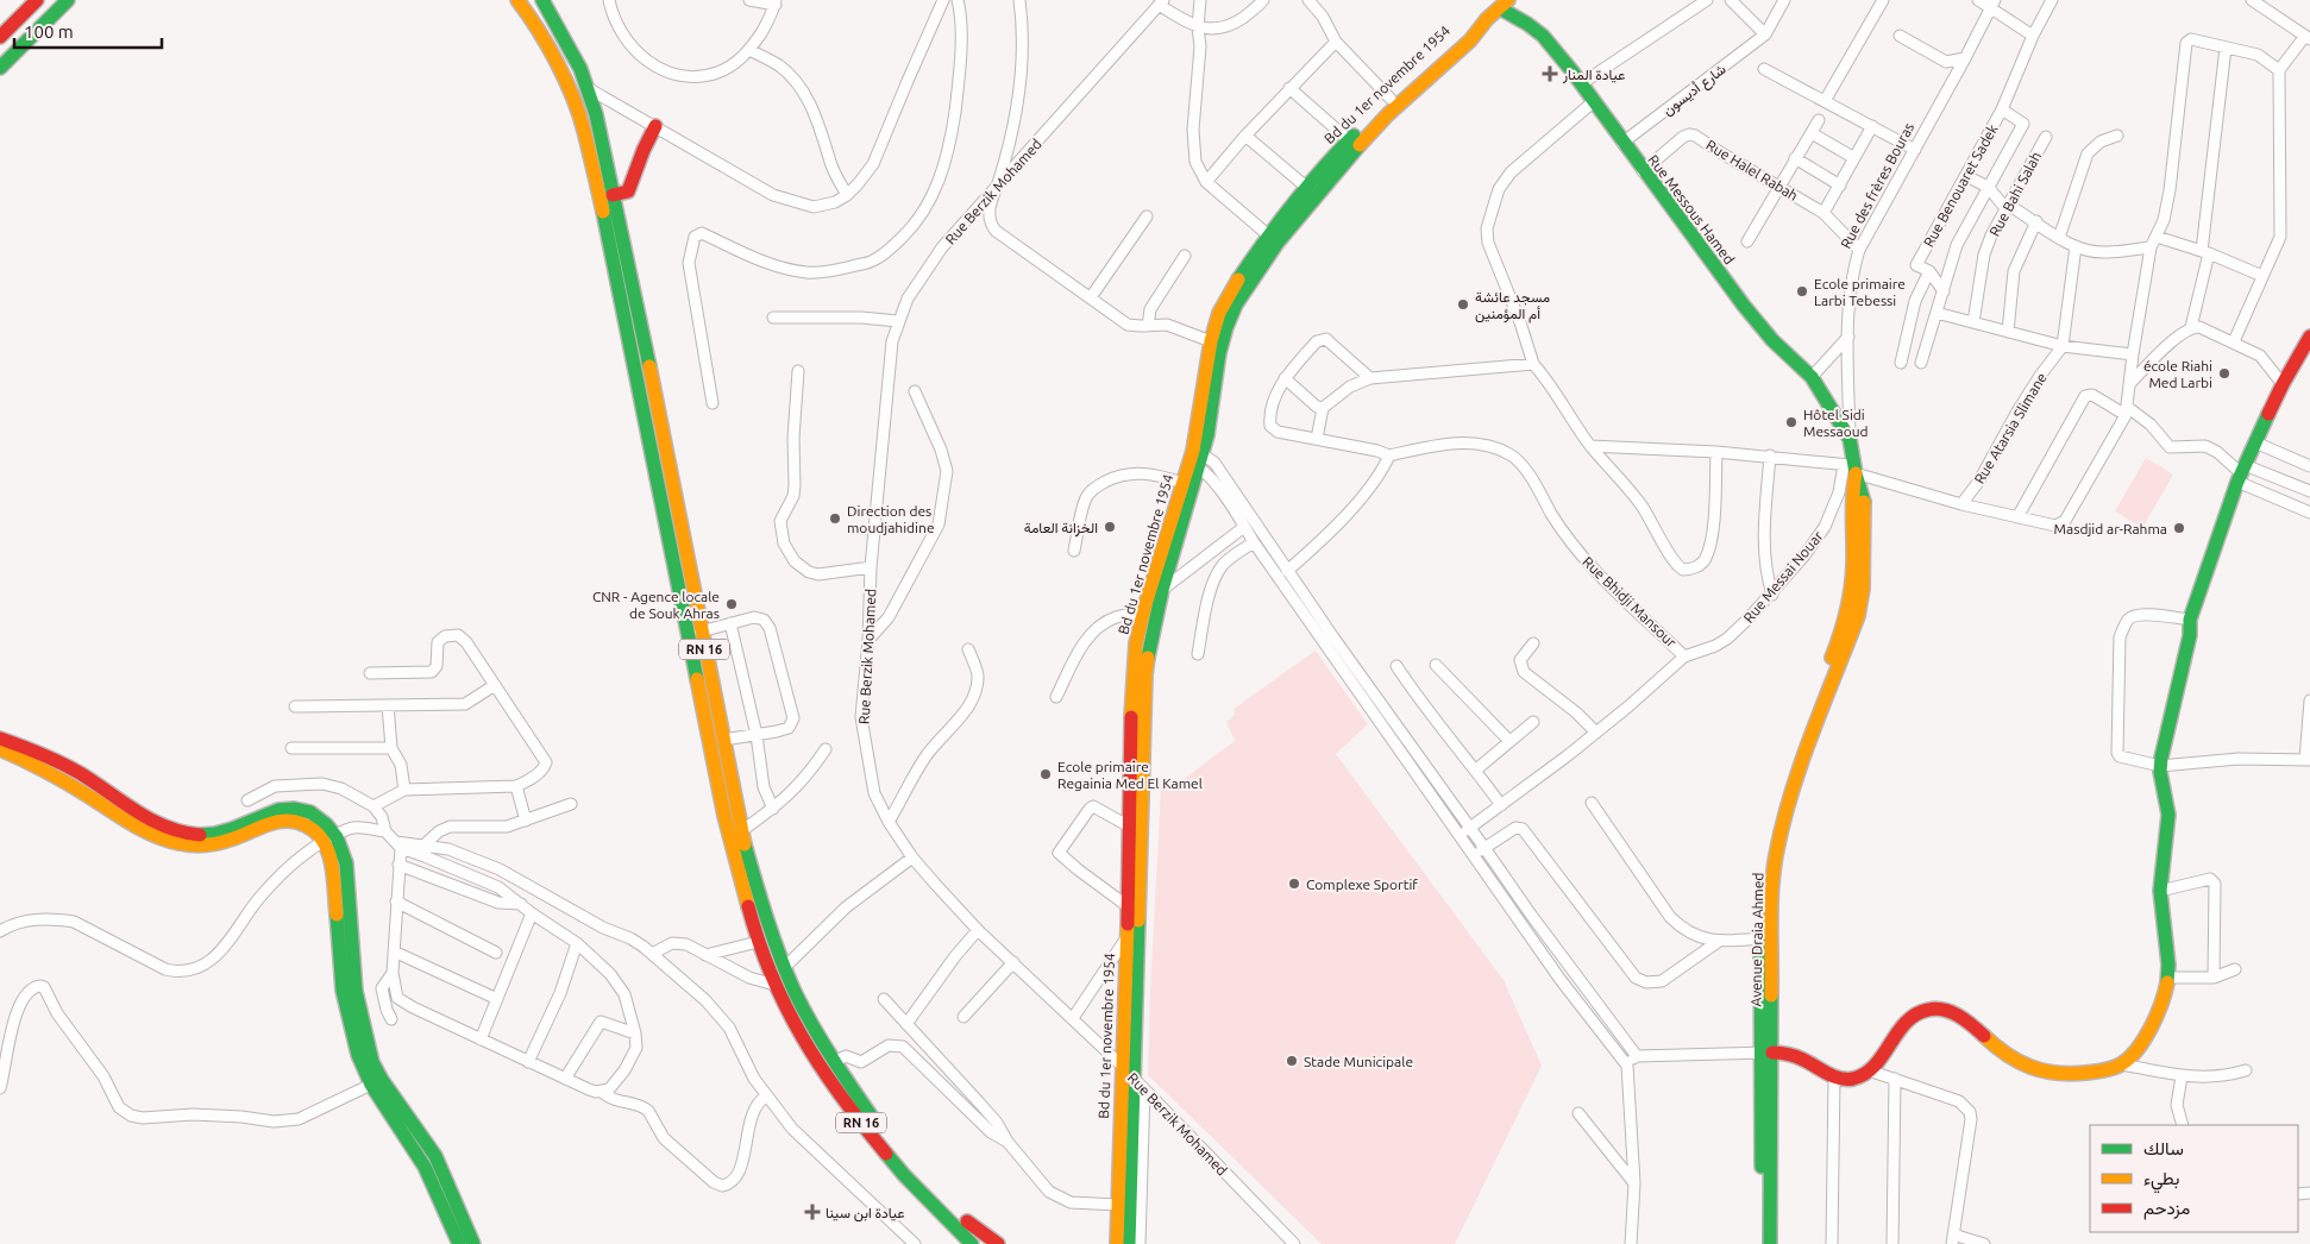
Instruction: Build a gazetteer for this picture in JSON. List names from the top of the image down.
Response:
{
  "streets": {
    "main road": [
      "Bd du 1er novembre 1954",
      "Rue des frères Bouras",
      "Rue Messous Hamed",
      "RN 16",
      "Avenue Draia Ahmed"
    ],
    "street": [
      "شارع أديسون",
      "Rue Halel Rabah",
      "Rue Benouaret Sadek",
      "Rue Berzik Mohamed",
      "Rue Bahi Salah",
      "Rue Atarsia Slimane",
      "Rue Messai Nouar",
      "Rue Bhidji Mansour"
    ]
  },
  "crossings": [
    ["Bd du 1er novembre 1954", "Rue Berzik Mohamed"],
    ["شارع أديسون", "Rue Messous Hamed"],
    ["Rue Halel Rabah", "Rue des frères Bouras"],
    ["Rue Halel Rabah", "Rue Messous Hamed"],
    ["Rue des frères Bouras", "Rue Messous Hamed"],
    ["Rue des frères Bouras", "Rue Messai Nouar"],
    ["Rue des frères Bouras", "Avenue Draia Ahmed"],
    ["Rue Messai Nouar", "Rue Bhidji Mansour"],
    ["Rue Messai Nouar", "Avenue Draia Ahmed"]
  ],
  "places": {
    "health": ["عيادة المنار", "عيادة ابن سينا"],
    "other": [
      "Ecole primaire Larbi Tebessi",
      "مسجد عائشة أم المؤمنين",
      "école Riahi Med Larbi",
      "Hôtel Sidi Messaoud",
      "Direction des moudjahidine",
      "الخزانة العامة",
      "Masdjid ar-Rahma",
      "CNR - Agence locale de Souk Ahras",
      "Ecole primaire Regainia Med El Kamel",
      "Complexe Sportif",
      "Stade Municipale"
    ]
  },
  "legend": ["سالك", "بطيء", "مزدحم"],
  "scale_bar": "100 m"
}
